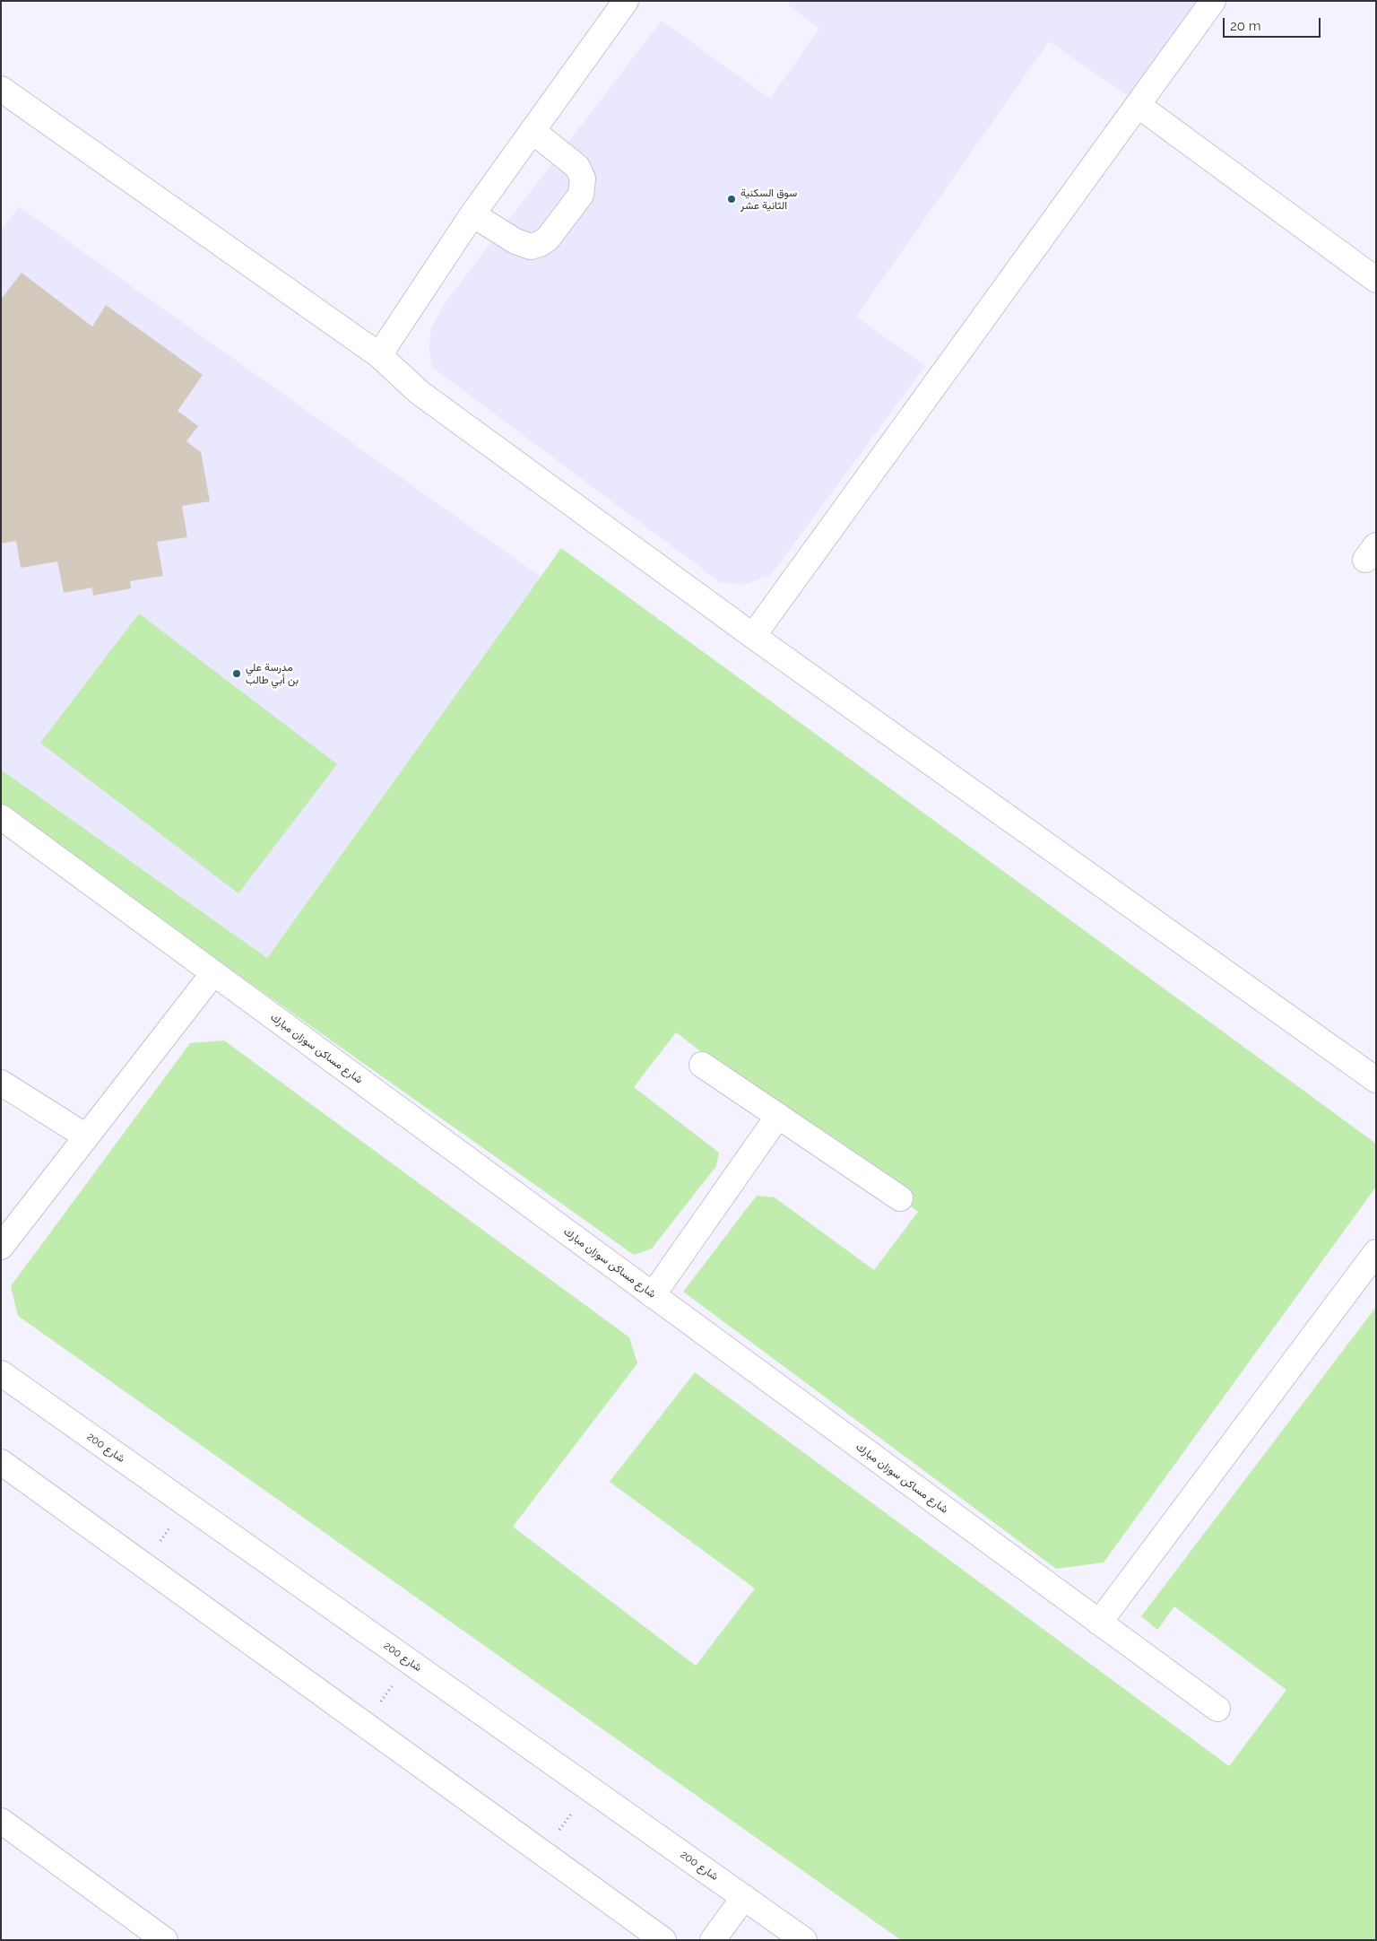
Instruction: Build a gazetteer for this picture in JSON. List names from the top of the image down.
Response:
{
  "streets": {
    "street": ["شارع مساكن سوزان مبارك", "شارع 200"]
  },
  "places": ["سوق السكنية الثانية عشر", "مدرسة علي بن أبي طالب"],
  "scale_bar": "20 m"
}
